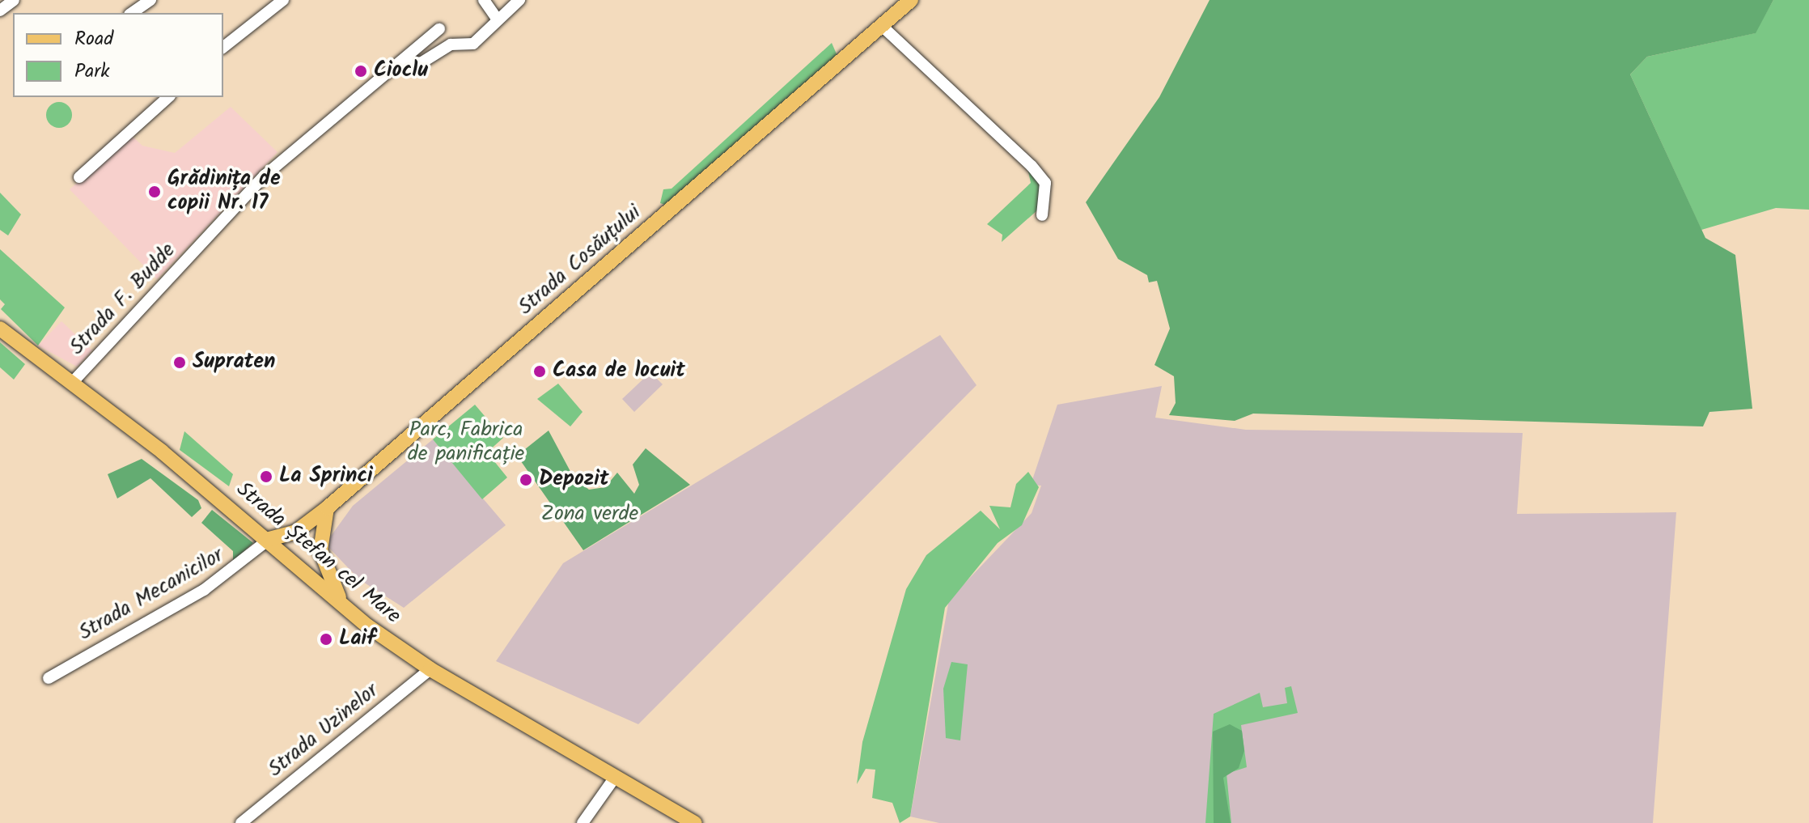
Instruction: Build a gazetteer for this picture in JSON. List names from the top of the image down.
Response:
{
  "streets": {
    "main road": ["Strada Cosăuțului", "Strada Ștefan cel Mare"],
    "street": ["Strada F. Budde", "Strada Mecanicilor", "Strada Uzinelor"]
  },
  "crossings": [
    ["Strada Cosăuțului", "Strada Ștefan cel Mare"],
    ["Strada Cosăuțului", "Strada Mecanicilor"],
    ["Strada F. Budde", "Strada Ștefan cel Mare"],
    ["Strada Ștefan cel Mare", "Strada Mecanicilor"],
    ["Strada Ștefan cel Mare", "Strada Uzinelor"]
  ],
  "parks": ["Parc, Fabrica de panificație", "Zona verde"],
  "places": [
    "Cioclu",
    "Grădinița de copii Nr. 17",
    "Supraten",
    "Casa de locuit",
    "La Sprinci",
    "Depozit",
    "Laif"
  ],
  "legend": ["Road", "Park"]
}
